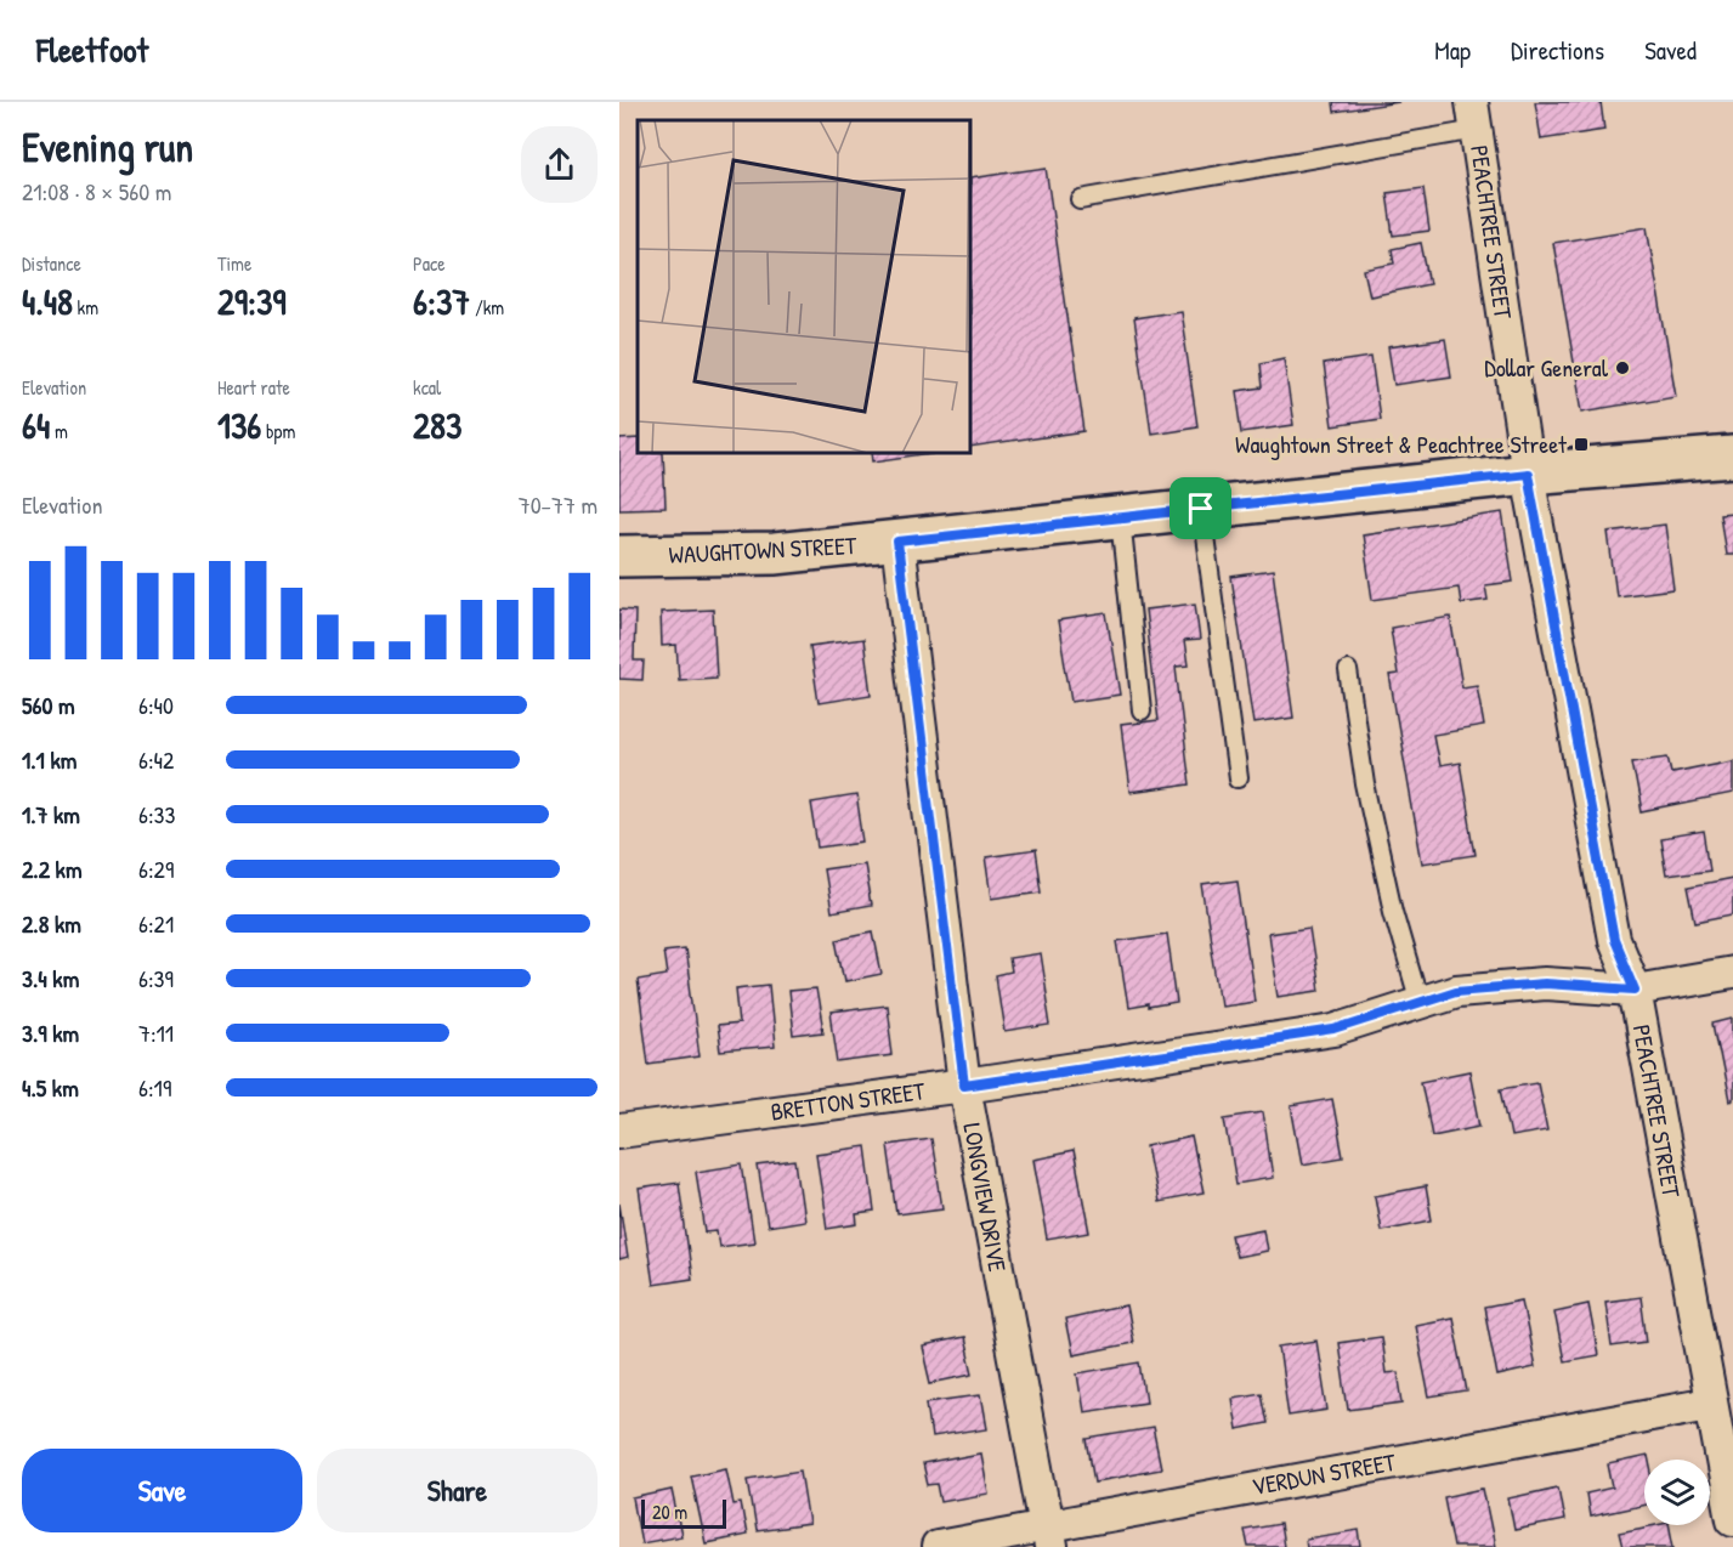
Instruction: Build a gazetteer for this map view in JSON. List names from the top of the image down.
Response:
{
  "streets": {
    "main road": ["WAUGHTOWN STREET"],
    "street": [
      "PEACHTREE STREET",
      "BRETTON STREET",
      "LONGVIEW DRIVE",
      "VERDUN STREET"
    ]
  },
  "crossings": [
    ["PEACHTREE STREET", "WAUGHTOWN STREET"],
    ["PEACHTREE STREET", "BRETTON STREET"],
    ["PEACHTREE STREET", "VERDUN STREET"],
    ["WAUGHTOWN STREET", "LONGVIEW DRIVE"],
    ["BRETTON STREET", "LONGVIEW DRIVE"],
    ["LONGVIEW DRIVE", "VERDUN STREET"]
  ],
  "places": {
    "other": ["Dollar General"],
    "transit": ["Waughtown Street & Peachtree Street"]
  },
  "scale_bar": "20 m",
  "page": {
    "header": "Fleetfoot",
    "nav": ["Map", "Directions", "Saved"],
    "heading": ["Evening run", "21:08 · 8 × 560 m"],
    "stats": [
      ["Distance", "4.48 km"],
      ["Time", "29:39"],
      ["Pace", "6:37 /km"],
      ["Elevation", "64 m"],
      ["Heart rate", "136 bpm"],
      ["kcal", "283"]
    ],
    "chart": ["Elevation", "70–77 m"],
    "list": [
      {
        "name": "560 m",
        "note": "6:40"
      },
      {
        "name": "1.1 km",
        "note": "6:42"
      },
      {
        "name": "1.7 km",
        "note": "6:33"
      },
      {
        "name": "2.2 km",
        "note": "6:29"
      },
      {
        "name": "2.8 km",
        "note": "6:21"
      },
      {
        "name": "3.4 km",
        "note": "6:39"
      },
      {
        "name": "3.9 km",
        "note": "7:11"
      },
      {
        "name": "4.5 km",
        "note": "6:19"
      }
    ],
    "buttons": ["Save", "Share"],
    "scale": "20 m"
  }
}
